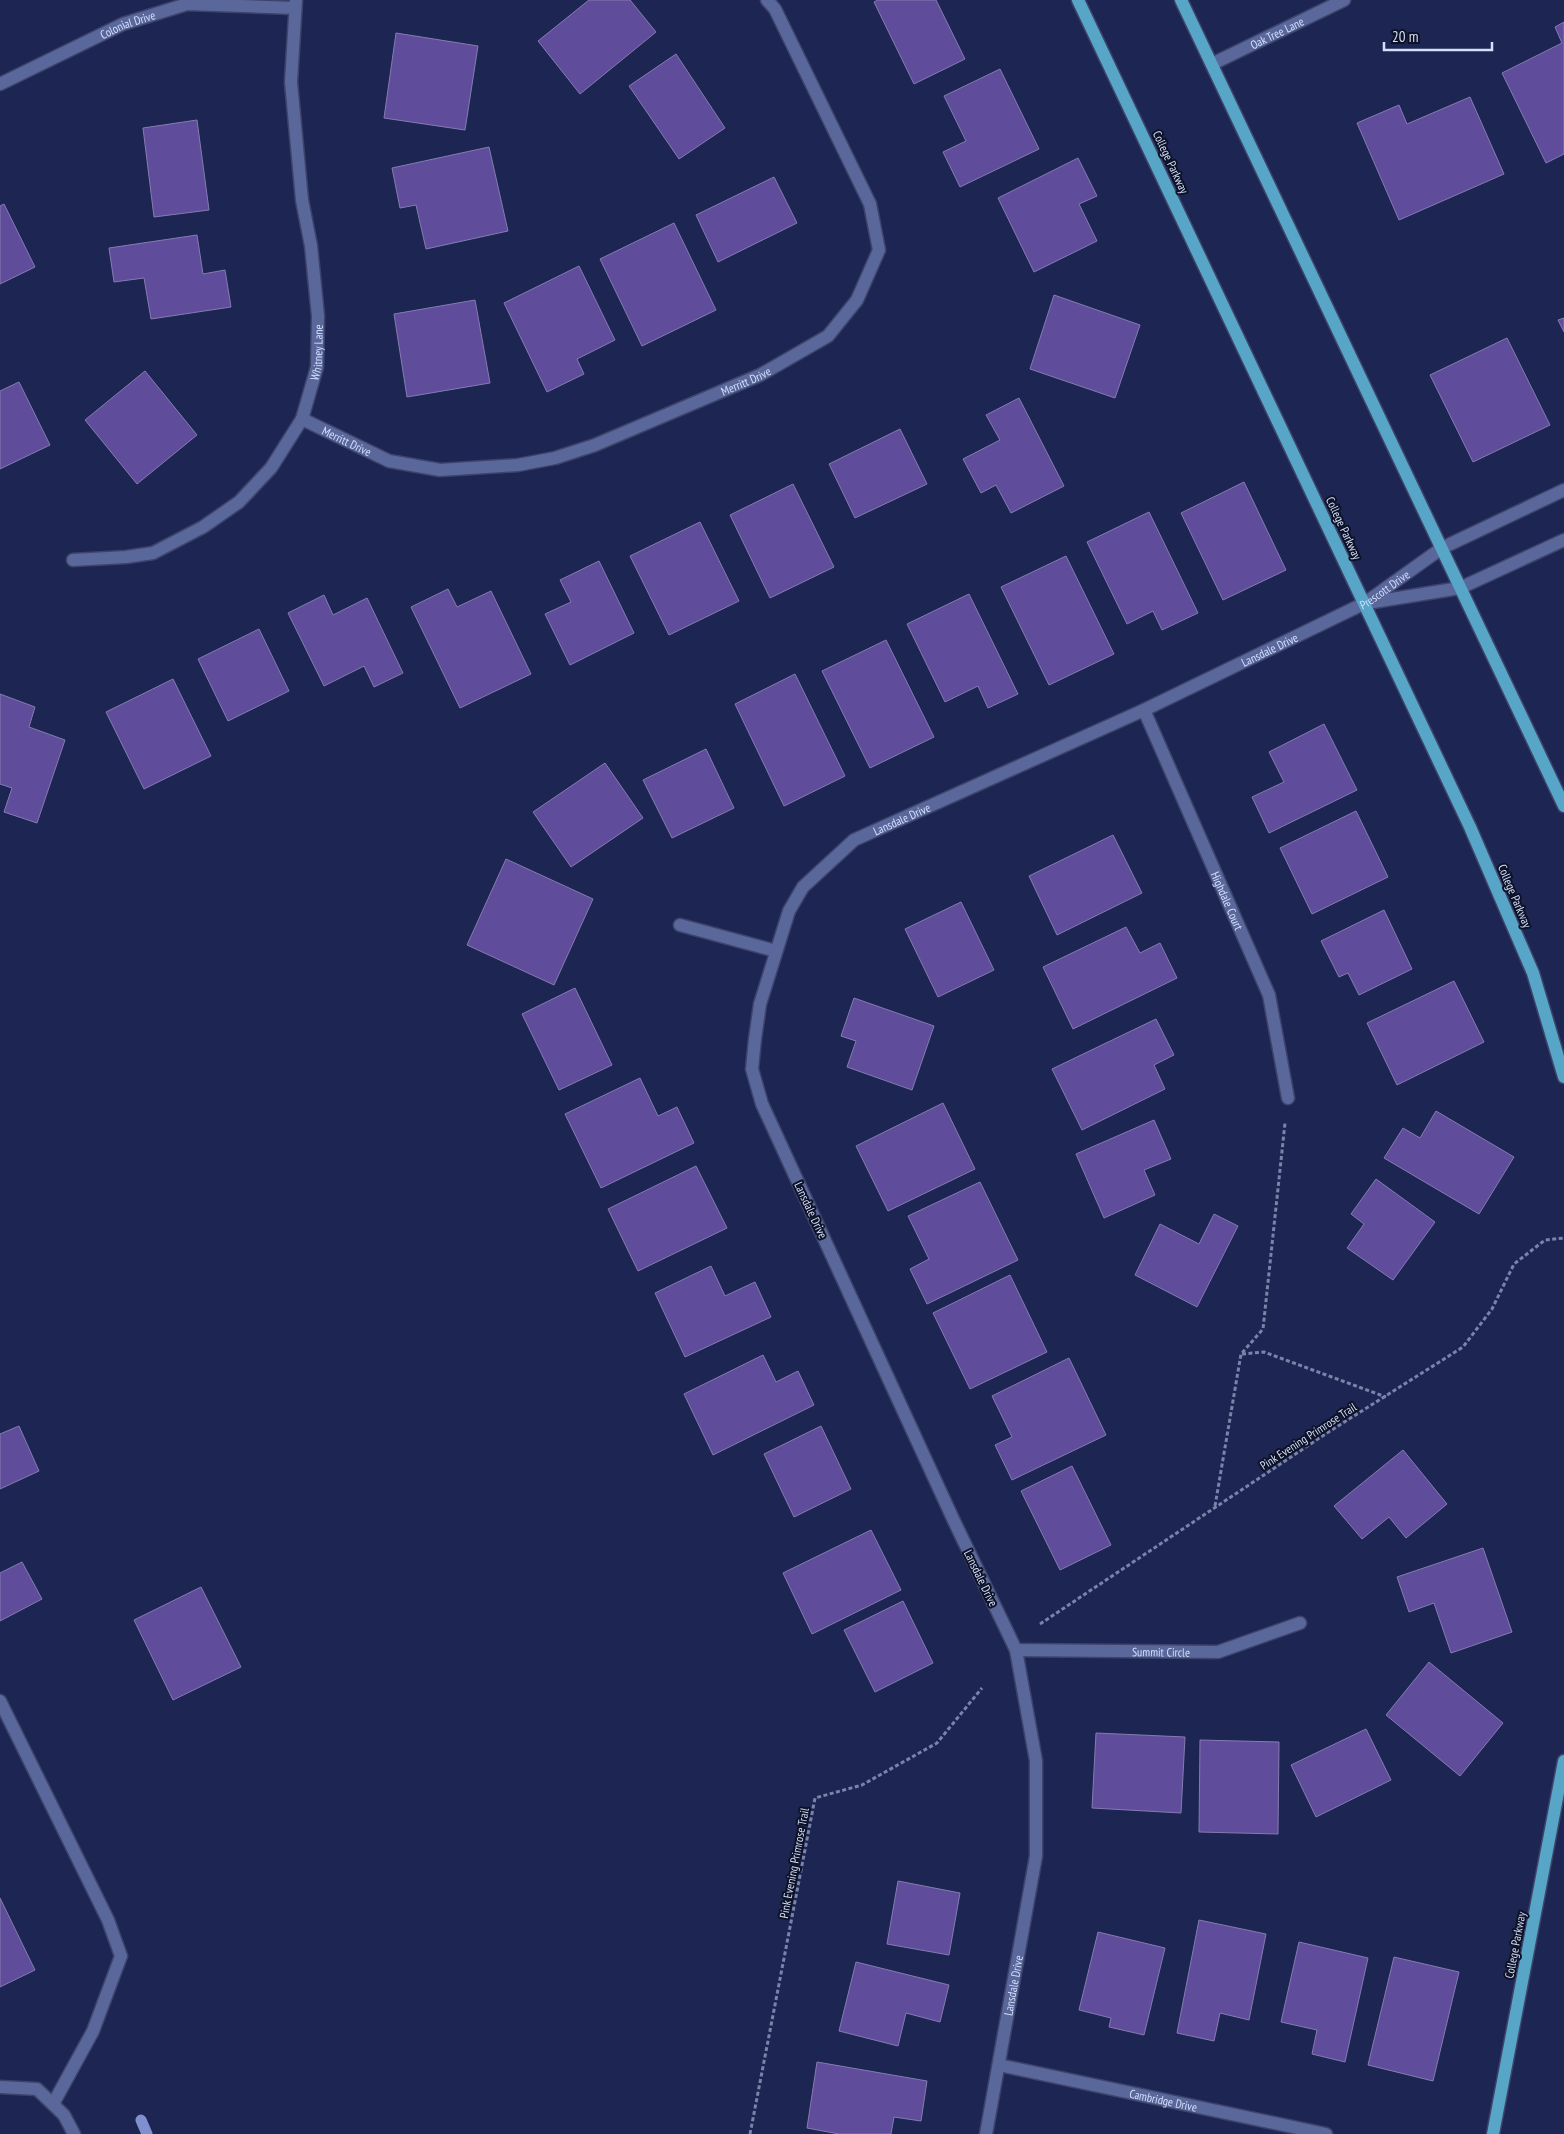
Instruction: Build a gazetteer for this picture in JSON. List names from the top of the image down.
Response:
{
  "streets": {
    "main road": ["College Parkway"],
    "street": [
      "Colonial Drive",
      "Oak Tree Lane",
      "Whitney Lane",
      "Merritt Drive",
      "Prescott Drive",
      "Lansdale Drive",
      "Highdale Court",
      "Summit Circle",
      "Cambridge Drive"
    ],
    "path": ["Pink Evening Primrose Trail"]
  },
  "crossings": [
    ["Colonial Drive", "Whitney Lane"],
    ["College Parkway", "Prescott Drive"],
    ["College Parkway", "Lansdale Drive"],
    ["Whitney Lane", "Merritt Drive"],
    ["Prescott Drive", "Lansdale Drive"],
    ["Lansdale Drive", "Highdale Court"],
    ["Lansdale Drive", "Summit Circle"],
    ["Lansdale Drive", "Cambridge Drive"]
  ],
  "scale_bar": "20 m"
}
